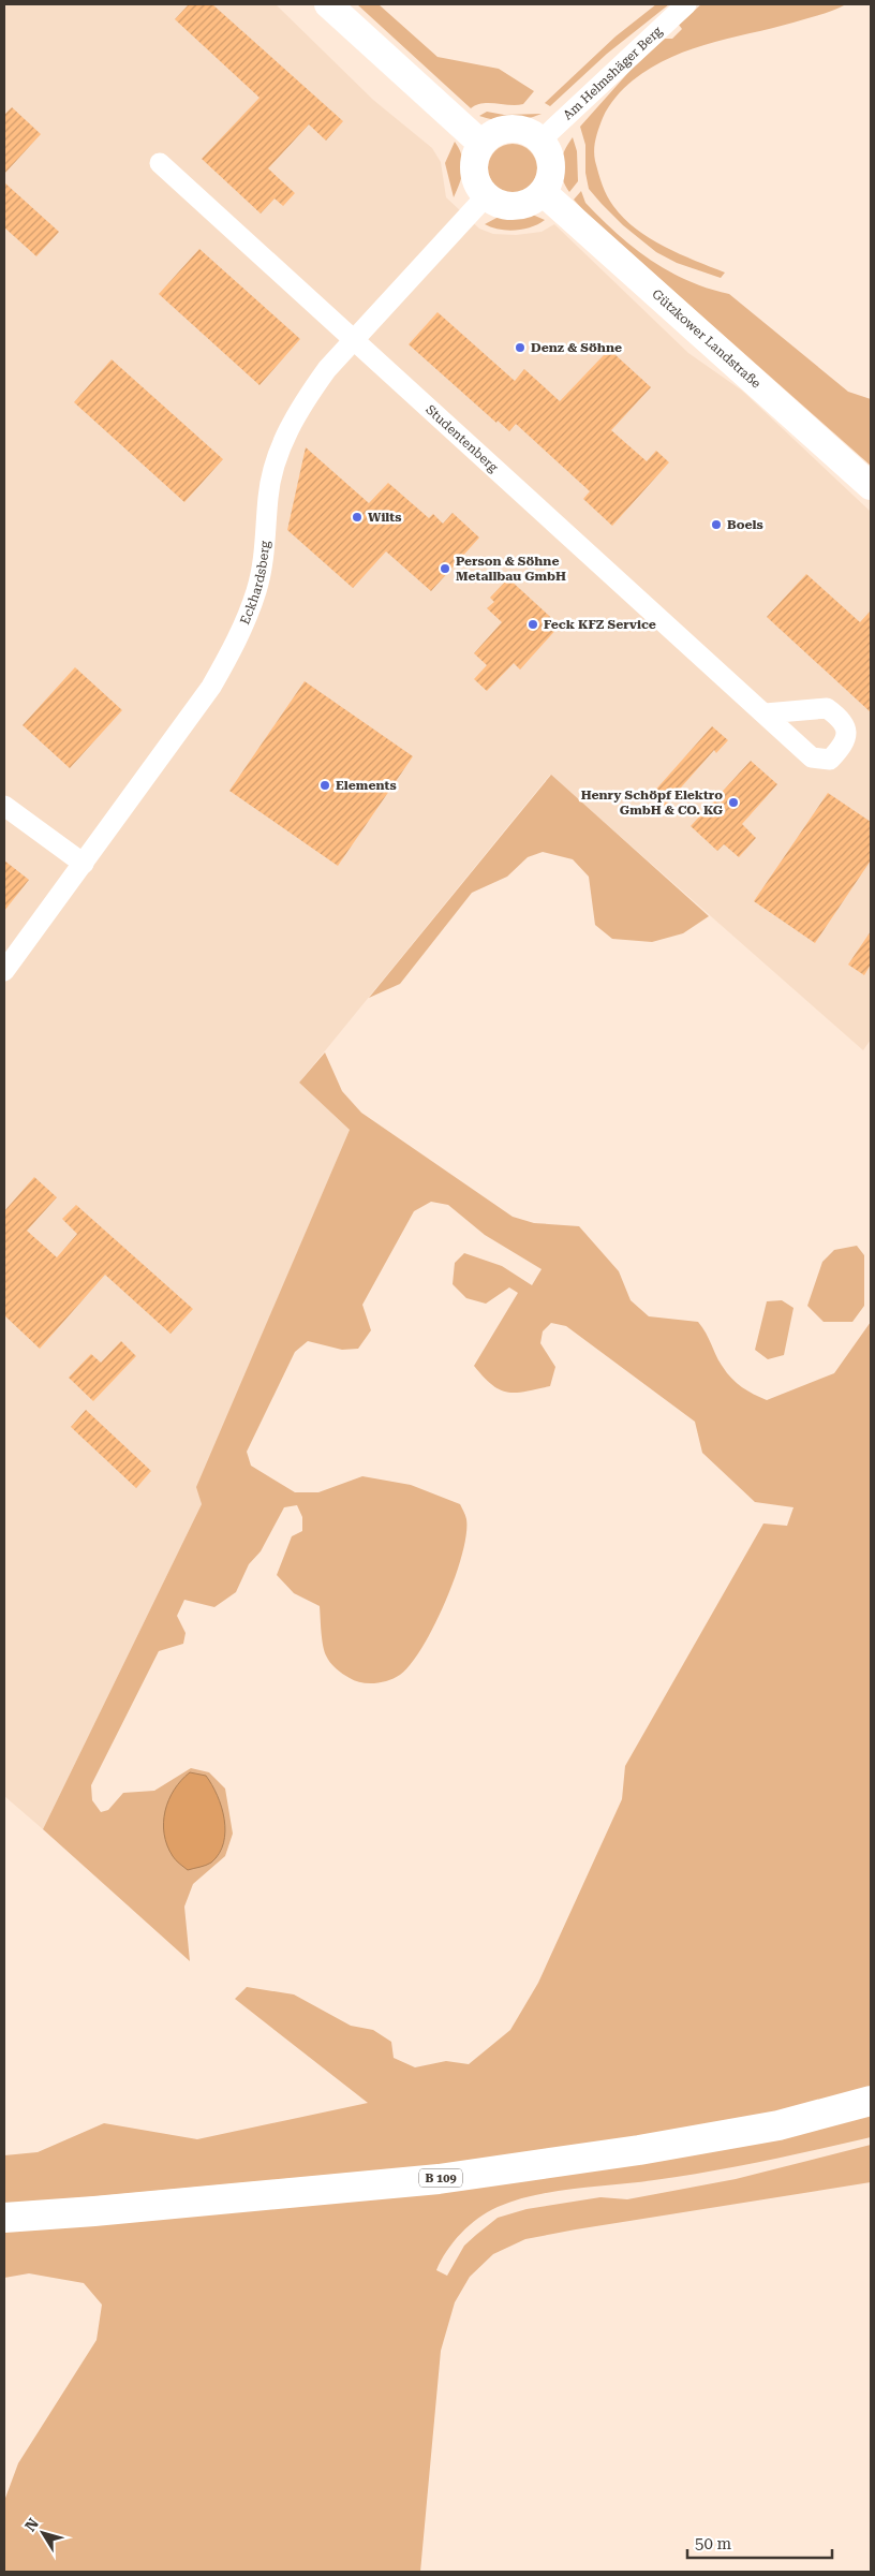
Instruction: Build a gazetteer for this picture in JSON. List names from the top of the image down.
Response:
{
  "streets": {
    "highway": ["B 109"],
    "main road": ["Gützkower Landstraße"],
    "street": ["Am Helmshäger Berg", "Studentenberg", "Eckhardsberg"]
  },
  "crossings": [
    ["Am Helmshäger Berg", "Gützkower Landstraße"],
    ["Am Helmshäger Berg", "Eckhardsberg"],
    ["Gützkower Landstraße", "Eckhardsberg"],
    ["Studentenberg", "Eckhardsberg"]
  ],
  "places": [
    "Denz & Söhne",
    "Wilts",
    "Boels",
    "Person & Söhne Metallbau GmbH",
    "Feck KFZ Service",
    "Elements",
    "Henry Schöpf Elektro GmbH & CO. KG"
  ],
  "scale_bar": "50 m",
  "north": "top left"
}
